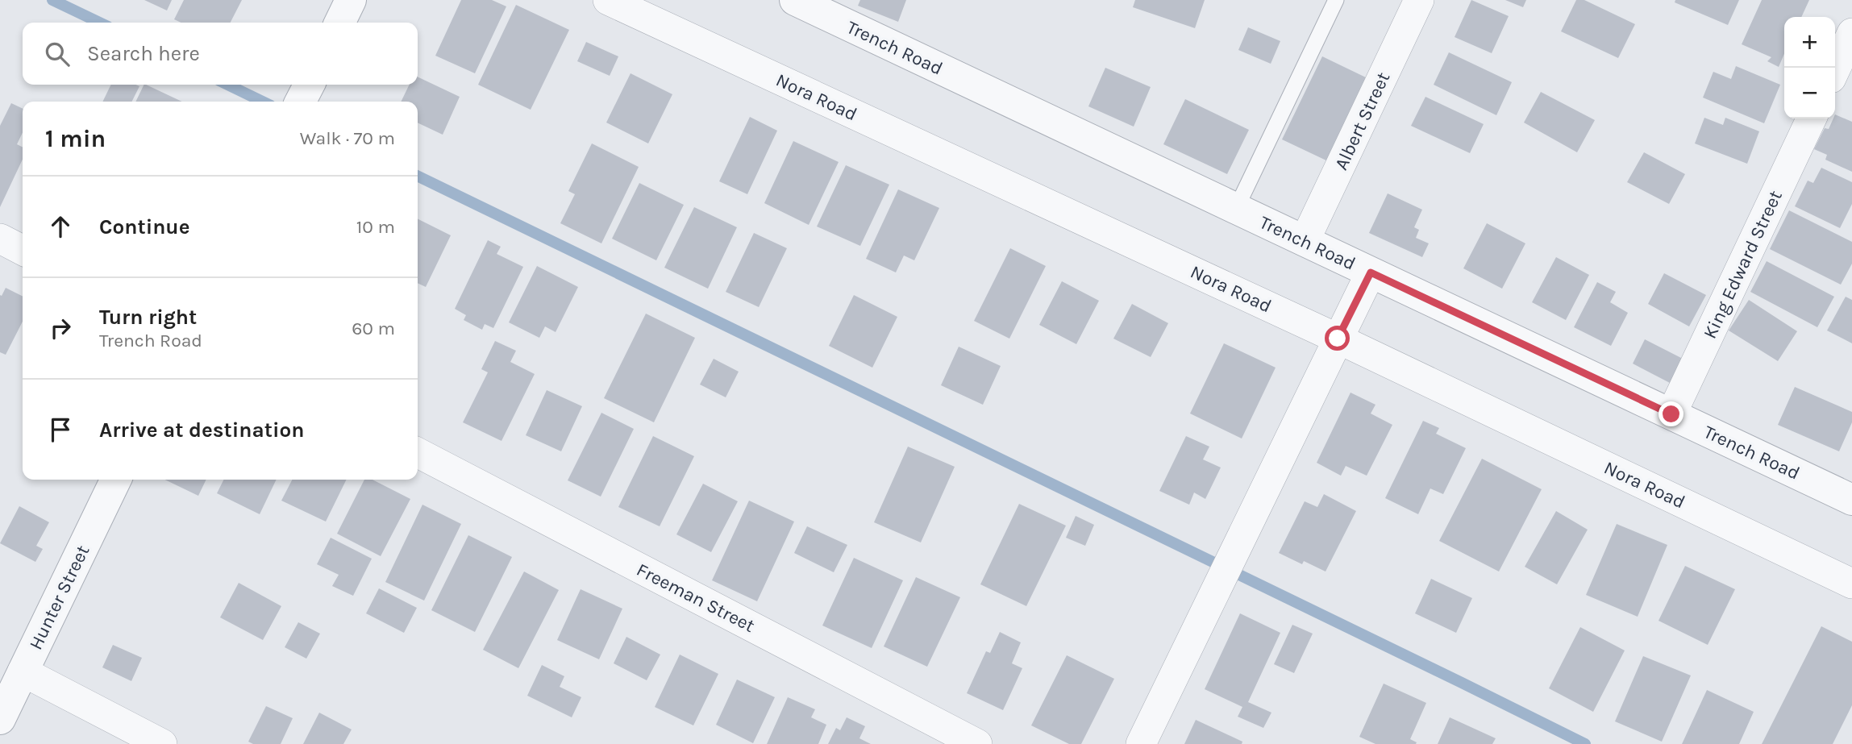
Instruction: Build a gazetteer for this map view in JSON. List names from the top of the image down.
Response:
{
  "streets": {
    "street": [
      "Trench Road",
      "Nora Road",
      "Albert Street",
      "King Edward Street",
      "Hunter Street",
      "Freeman Street"
    ]
  },
  "crossings": [
    ["Trench Road", "Albert Street"],
    ["Trench Road", "King Edward Street"]
  ],
  "page": {
    "map_buttons": ["+", "−"],
    "search": "Search here",
    "heading": ["1 min", "Walk · 70 m"],
    "list": [
      ["Continue", "10 m"],
      ["Turn right", "Trench Road", "60 m"],
      "Arrive at destination"
    ]
  }
}
